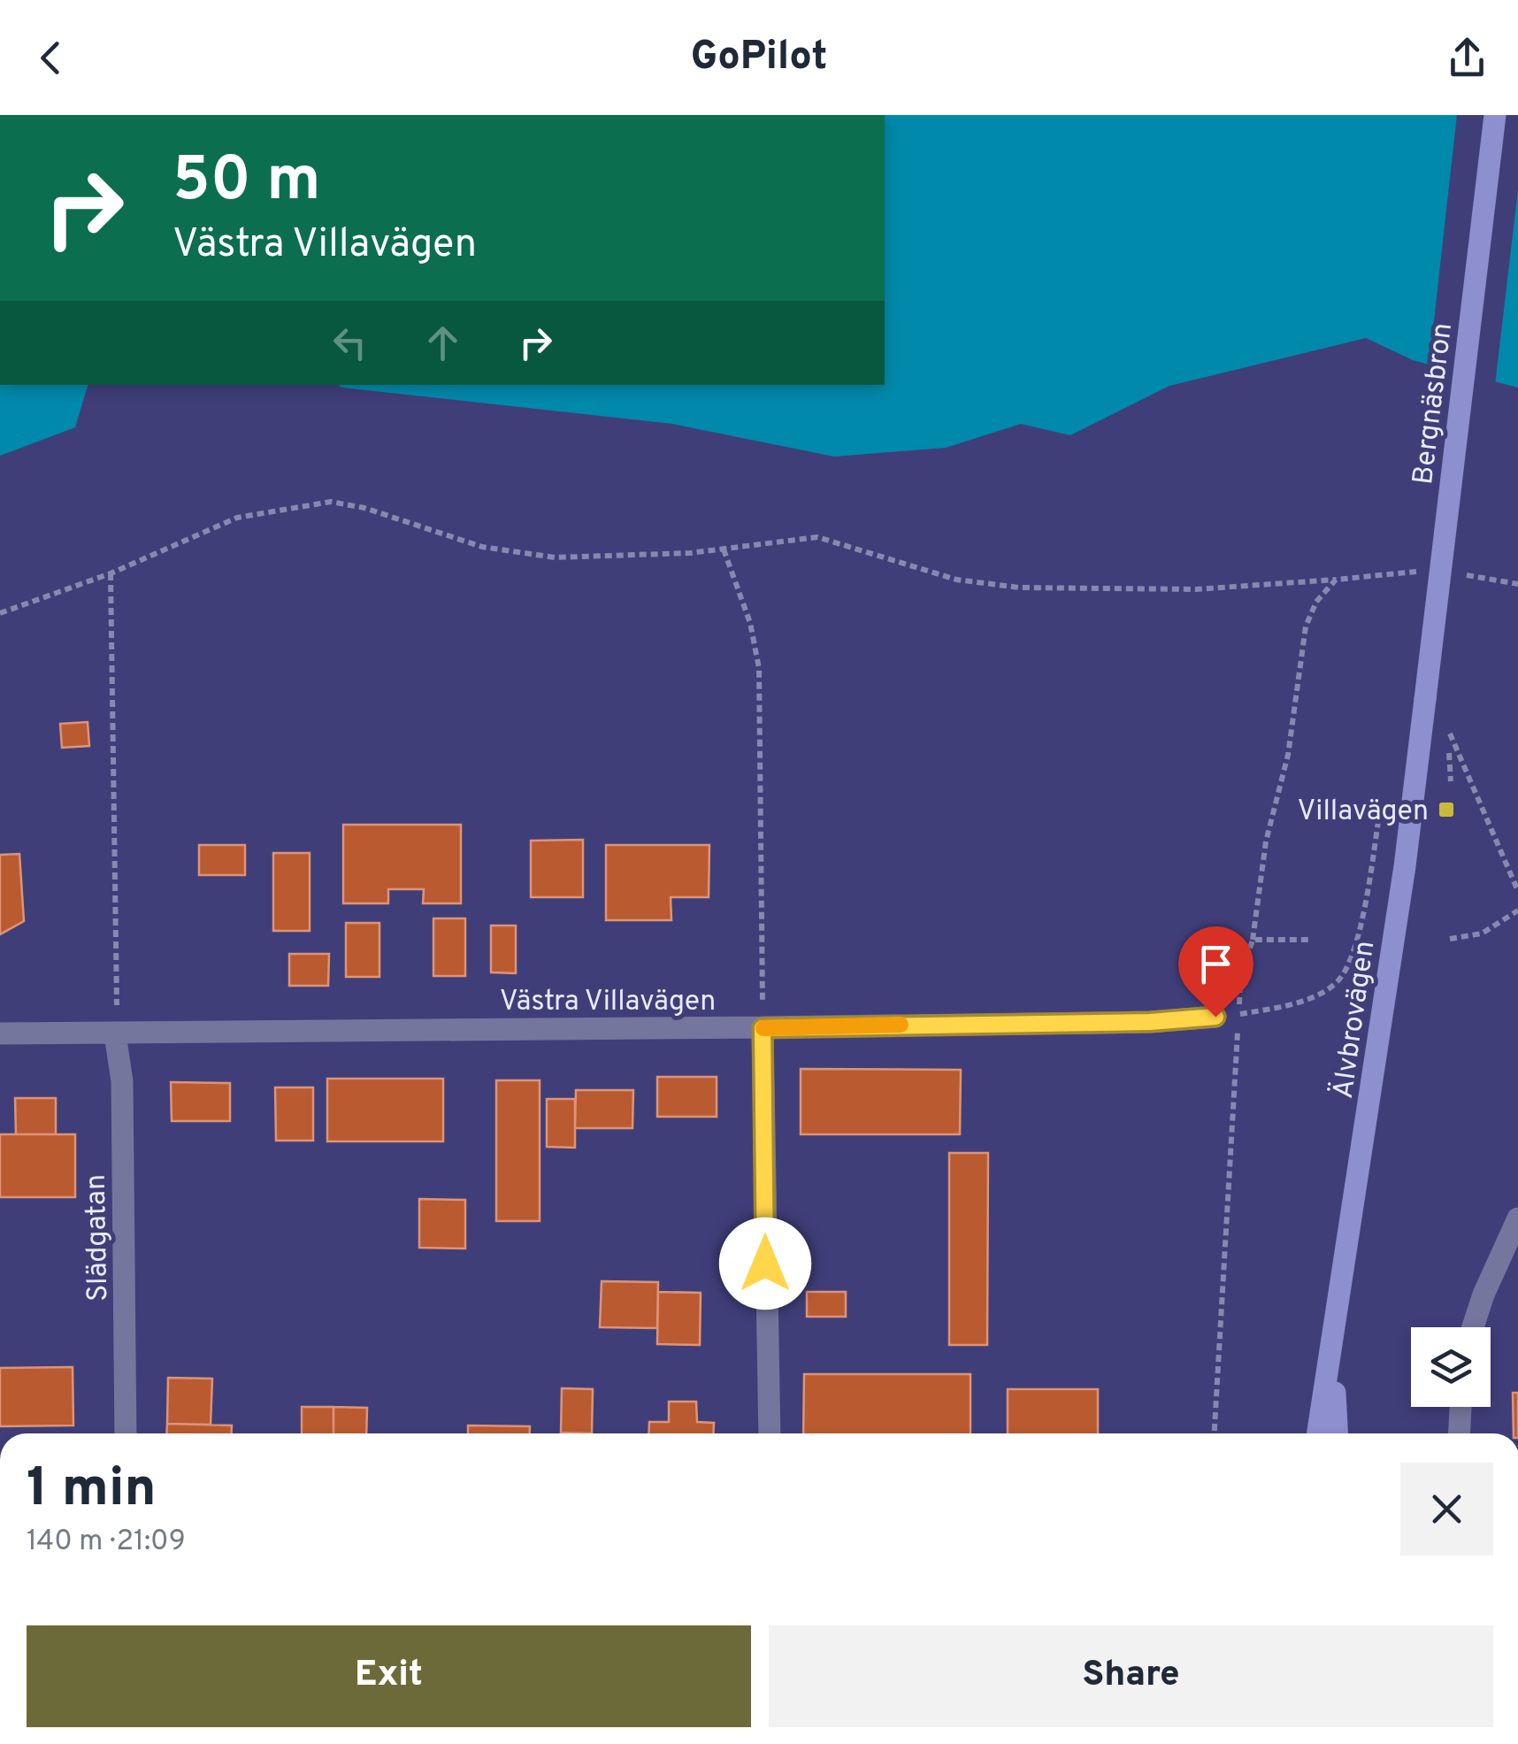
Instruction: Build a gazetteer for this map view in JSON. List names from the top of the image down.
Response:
{
  "streets": {
    "main road": ["Bergnäsbron", "Älvbrovägen"],
    "street": ["Västra Villavägen", "Slädgatan"]
  },
  "crossings": [
    ["Bergnäsbron", "Älvbrovägen"],
    ["Västra Villavägen", "Slädgatan"]
  ],
  "places": {
    "transit": ["Villavägen"]
  },
  "page": {
    "header": "GoPilot",
    "turn": ["50 m", "Västra Villavägen"],
    "heading": ["1 min", "140 m · 21:09"],
    "buttons": ["Exit", "Share"]
  }
}
